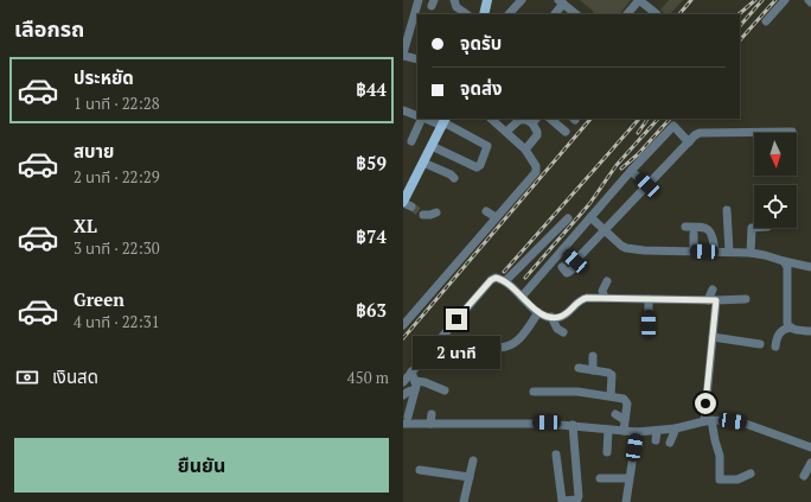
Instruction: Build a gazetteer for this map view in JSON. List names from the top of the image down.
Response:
{
  "north": "bottom",
  "page": {
    "heading": "เลือกรถ",
    "banner": ["จุดรับ", "จุดส่ง"],
    "list": [
      {
        "name": "ประหยัด",
        "note": "1 นาที · 22:28",
        "value": "฿44"
      },
      {
        "name": "สบาย",
        "note": "2 นาที · 22:29",
        "value": "฿59"
      },
      {
        "name": "XL",
        "note": "3 นาที · 22:30",
        "value": "฿74"
      },
      {
        "name": "Green",
        "note": "4 นาที · 22:31",
        "value": "฿63"
      }
    ],
    "bubble": "2 นาที",
    "pay": ["เงินสด", "450 m"],
    "buttons": "ยืนยัน"
  }
}
